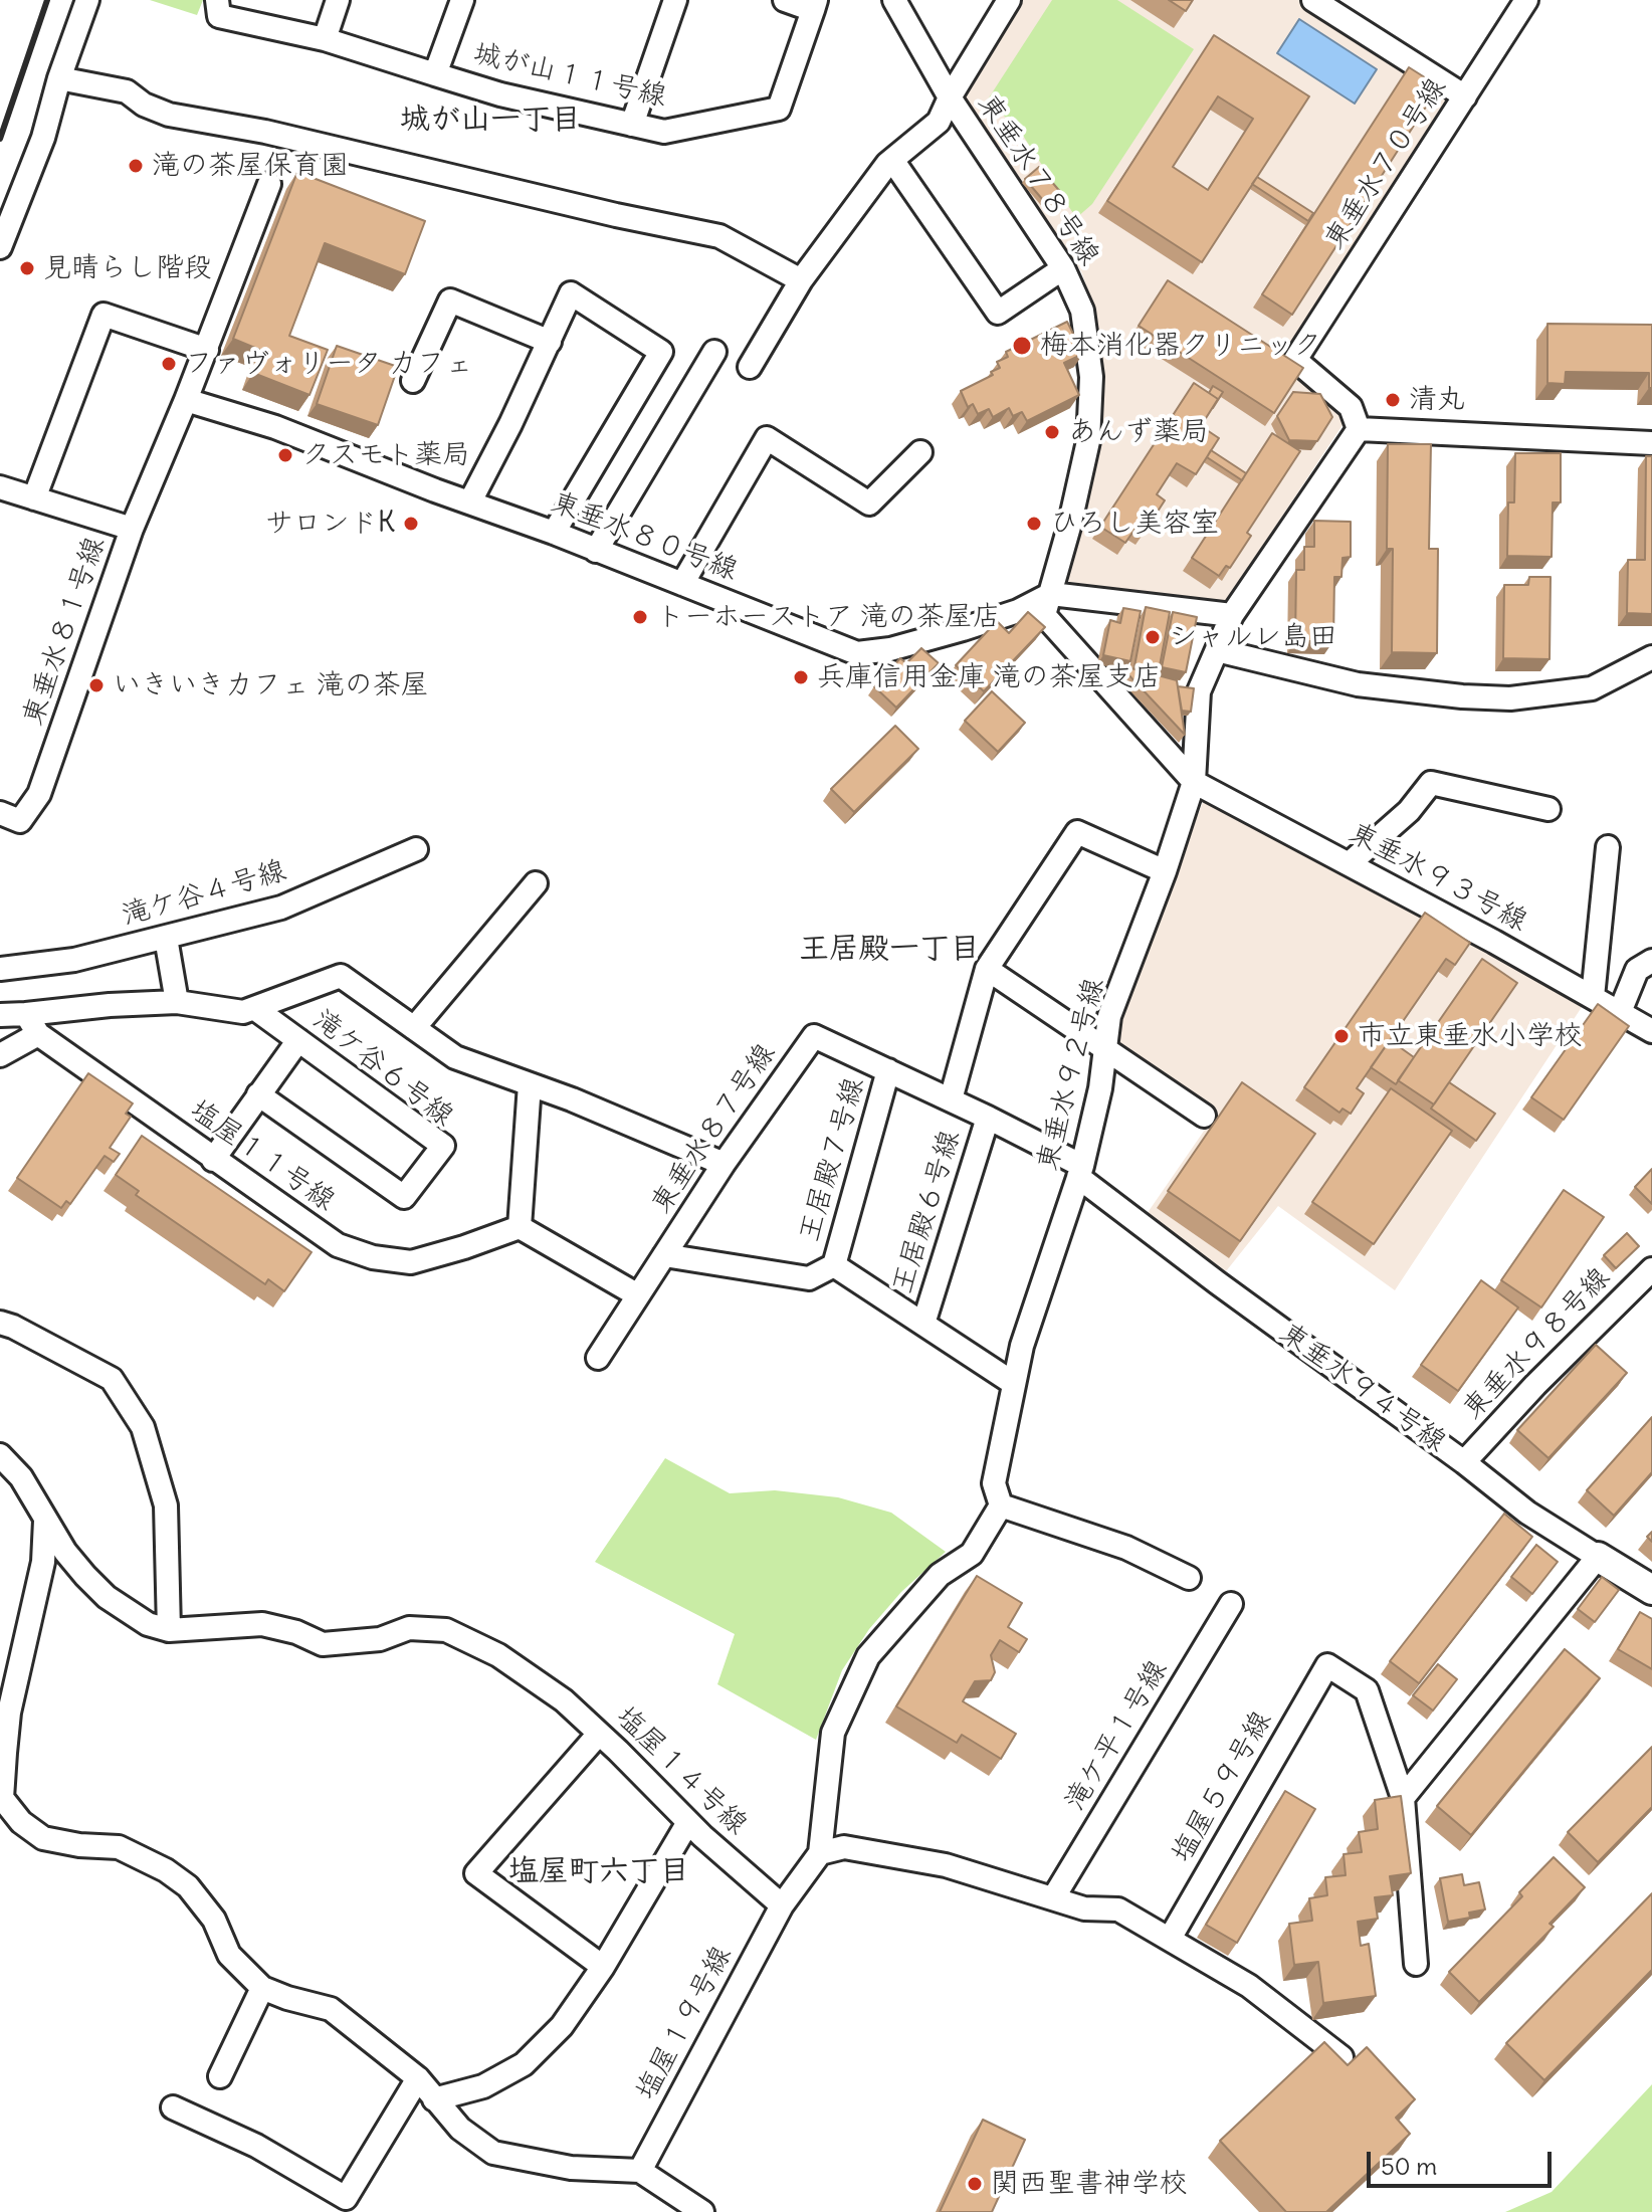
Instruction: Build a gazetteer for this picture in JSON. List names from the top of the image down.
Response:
{
  "streets": {
    "street": [
      "城が山１１号線",
      "東垂水７０号線",
      "東垂水７８号線",
      "東垂水８０号線",
      "東垂水８１号線",
      "東垂水９３号線",
      "滝ケ谷４号線",
      "滝ケ谷６号線",
      "東垂水９２号線",
      "東垂水８７号線",
      "塩屋１１号線",
      "王居殿７号線",
      "王居殿６号線",
      "東垂水９８号線",
      "東垂水９４号線",
      "滝ケ平１号線",
      "塩屋１４号線",
      "塩屋５９号線",
      "塩屋１９号線"
    ]
  },
  "crossings": [
    ["東垂水７８号線", "東垂水８０号線"],
    ["東垂水９３号線", "東垂水９２号線"],
    ["東垂水９２号線", "東垂水９４号線"],
    ["東垂水８７号線", "東垂水９４号線"],
    ["王居殿７号線", "東垂水９４号線"],
    ["王居殿６号線", "東垂水９４号線"],
    ["東垂水９８号線", "東垂水９４号線"],
    ["塩屋１４号線", "塩屋１９号線"]
  ],
  "districts": ["城が山一丁目", "王居殿一丁目", "塩屋町六丁目"],
  "places": [
    "滝の茶屋保育園",
    "見晴らし階段",
    "梅本消化器クリニック",
    "ファヴォリータ カフェ",
    "清丸",
    "あんず薬局",
    "クスモト薬局",
    "サロンドK",
    "ひろし美容室",
    "トーホーストア 滝の茶屋店",
    "シャルレ島田",
    "兵庫信用金庫 滝の茶屋支店",
    "いきいきカフェ 滝の茶屋",
    "市立東垂水小学校",
    "関西聖書神学校"
  ],
  "scale_bar": "50 m"
}
